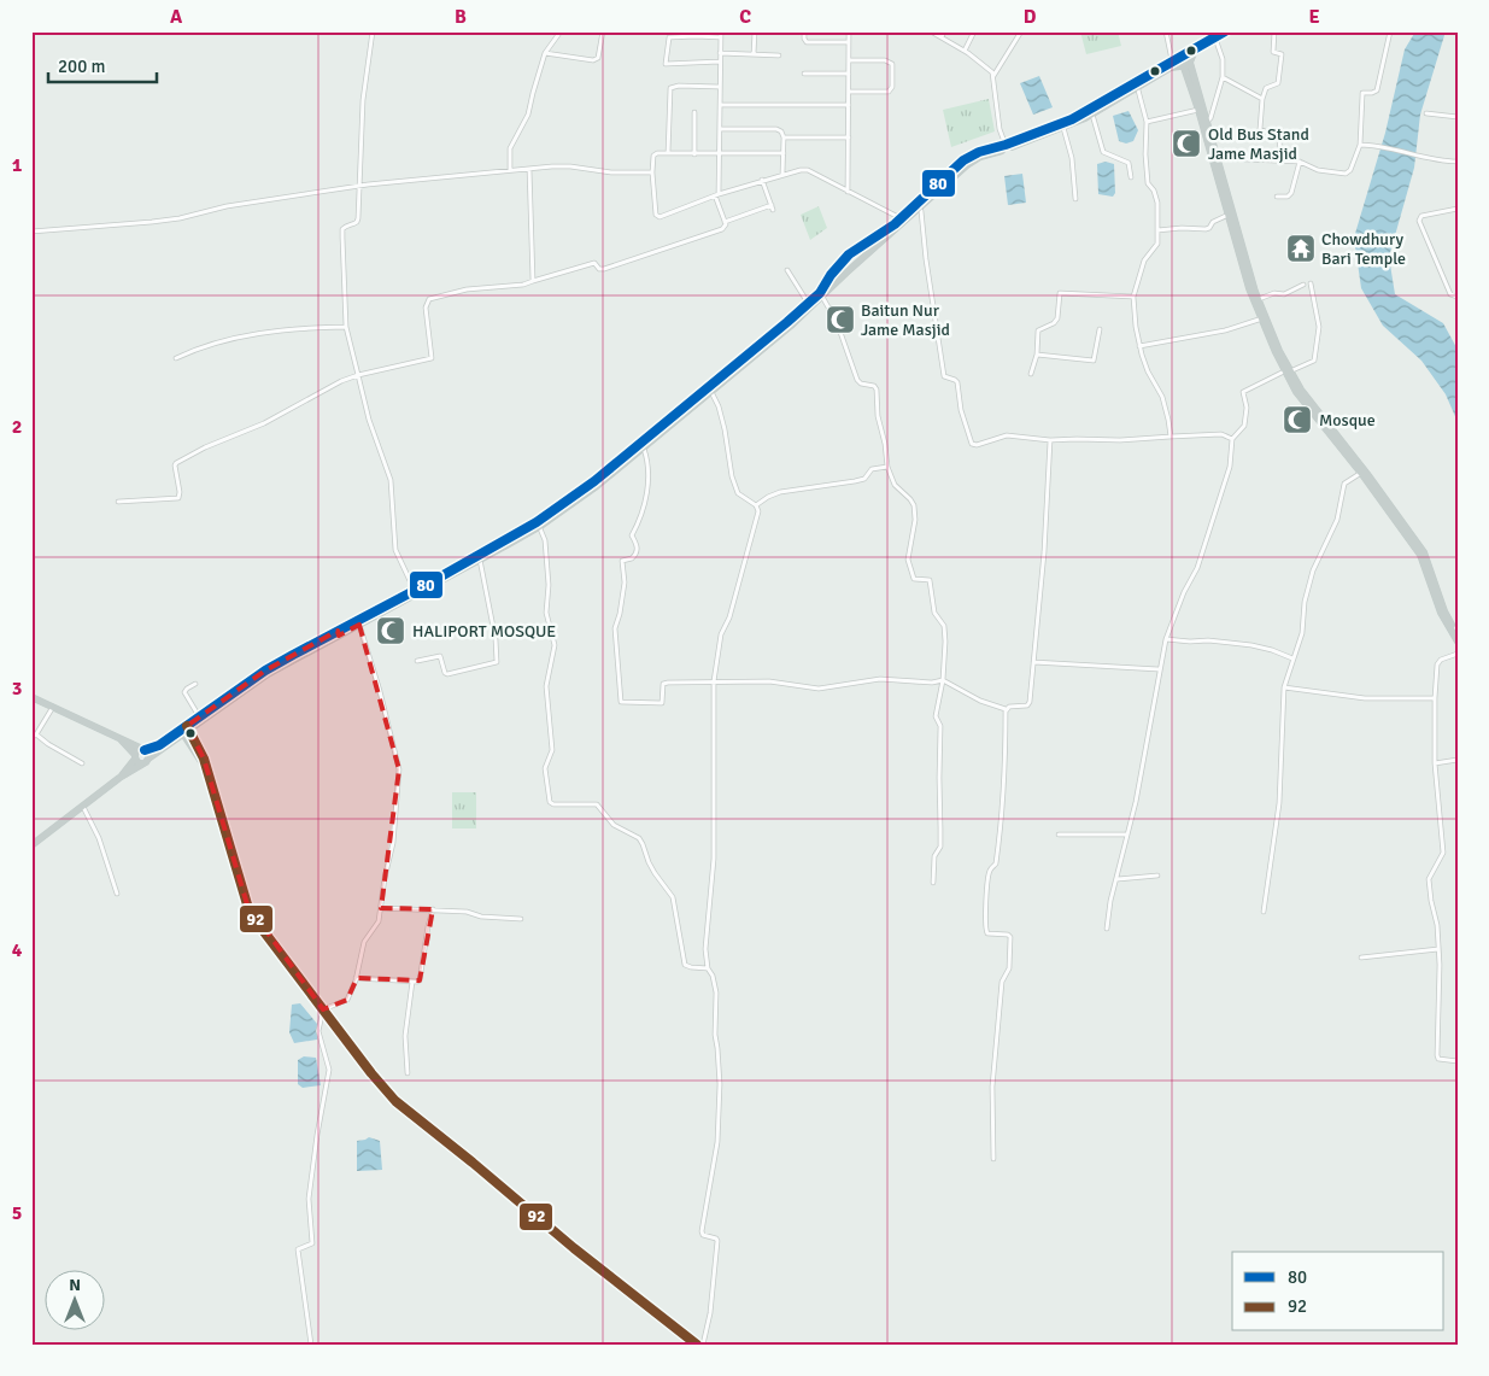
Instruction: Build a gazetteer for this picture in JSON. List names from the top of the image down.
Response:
{
  "places": {
    "mosque": [
      "Old Bus Stand Jame Masjid",
      "Baitun Nur Jame Masjid",
      "Mosque",
      "HALIPORT MOSQUE"
    ],
    "temple": ["Chowdhury Bari Temple"]
  },
  "lines": ["transit line 80", "transit line 92"],
  "legend": ["80", "92"],
  "scale_bar": "200 m",
  "north": "top",
  "grid": {
    "columns": [
      "A",
      "B",
      "C",
      "D",
      "E"
    ],
    "rows": [
      "1",
      "2",
      "3",
      "4",
      "5"
    ]
  }
}
